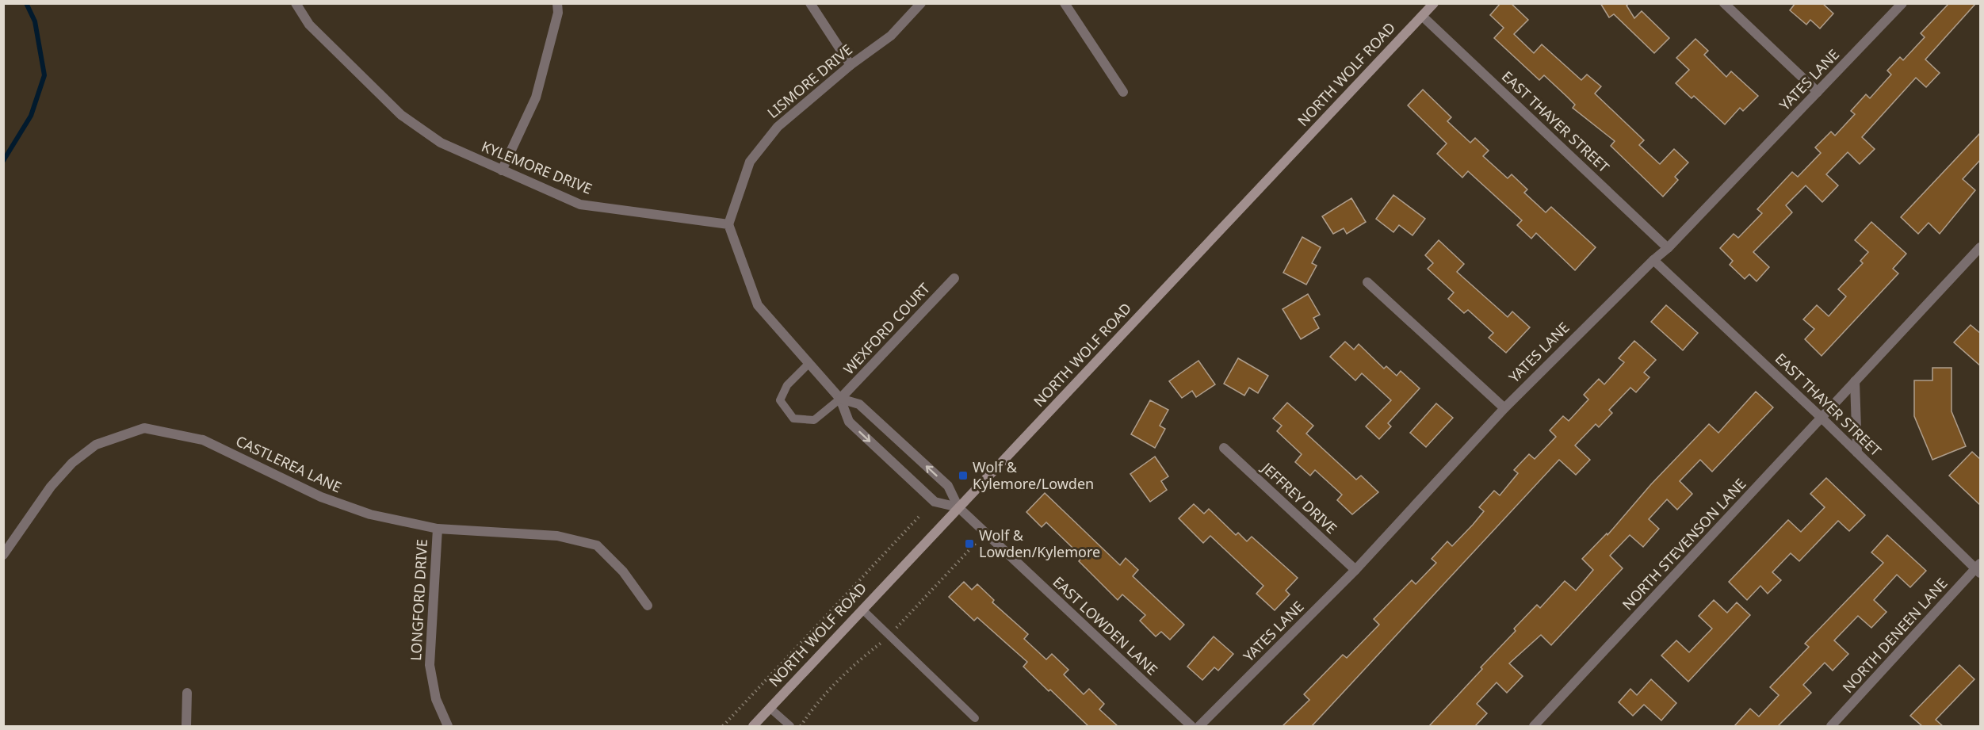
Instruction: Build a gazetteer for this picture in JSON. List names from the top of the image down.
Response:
{
  "streets": {
    "main road": ["NORTH WOLF ROAD"],
    "street": [
      "YATES LANE",
      "LISMORE DRIVE",
      "EAST THAYER STREET",
      "KYLEMORE DRIVE",
      "WEXFORD COURT",
      "CASTLEREA LANE",
      "JEFFREY DRIVE",
      "NORTH STEVENSON LANE",
      "LONGFORD DRIVE",
      "EAST LOWDEN LANE",
      "NORTH DENEEN LANE"
    ]
  },
  "crossings": [
    ["NORTH WOLF ROAD", "EAST THAYER STREET"],
    ["NORTH WOLF ROAD", "EAST LOWDEN LANE"],
    ["YATES LANE", "EAST THAYER STREET"],
    ["YATES LANE", "JEFFREY DRIVE"],
    ["LISMORE DRIVE", "KYLEMORE DRIVE"],
    ["EAST THAYER STREET", "NORTH STEVENSON LANE"],
    ["EAST THAYER STREET", "NORTH DENEEN LANE"],
    ["CASTLEREA LANE", "LONGFORD DRIVE"]
  ],
  "places": {
    "transit": ["Wolf & Kylemore/Lowden", "Wolf & Lowden/Kylemore"]
  }
}
